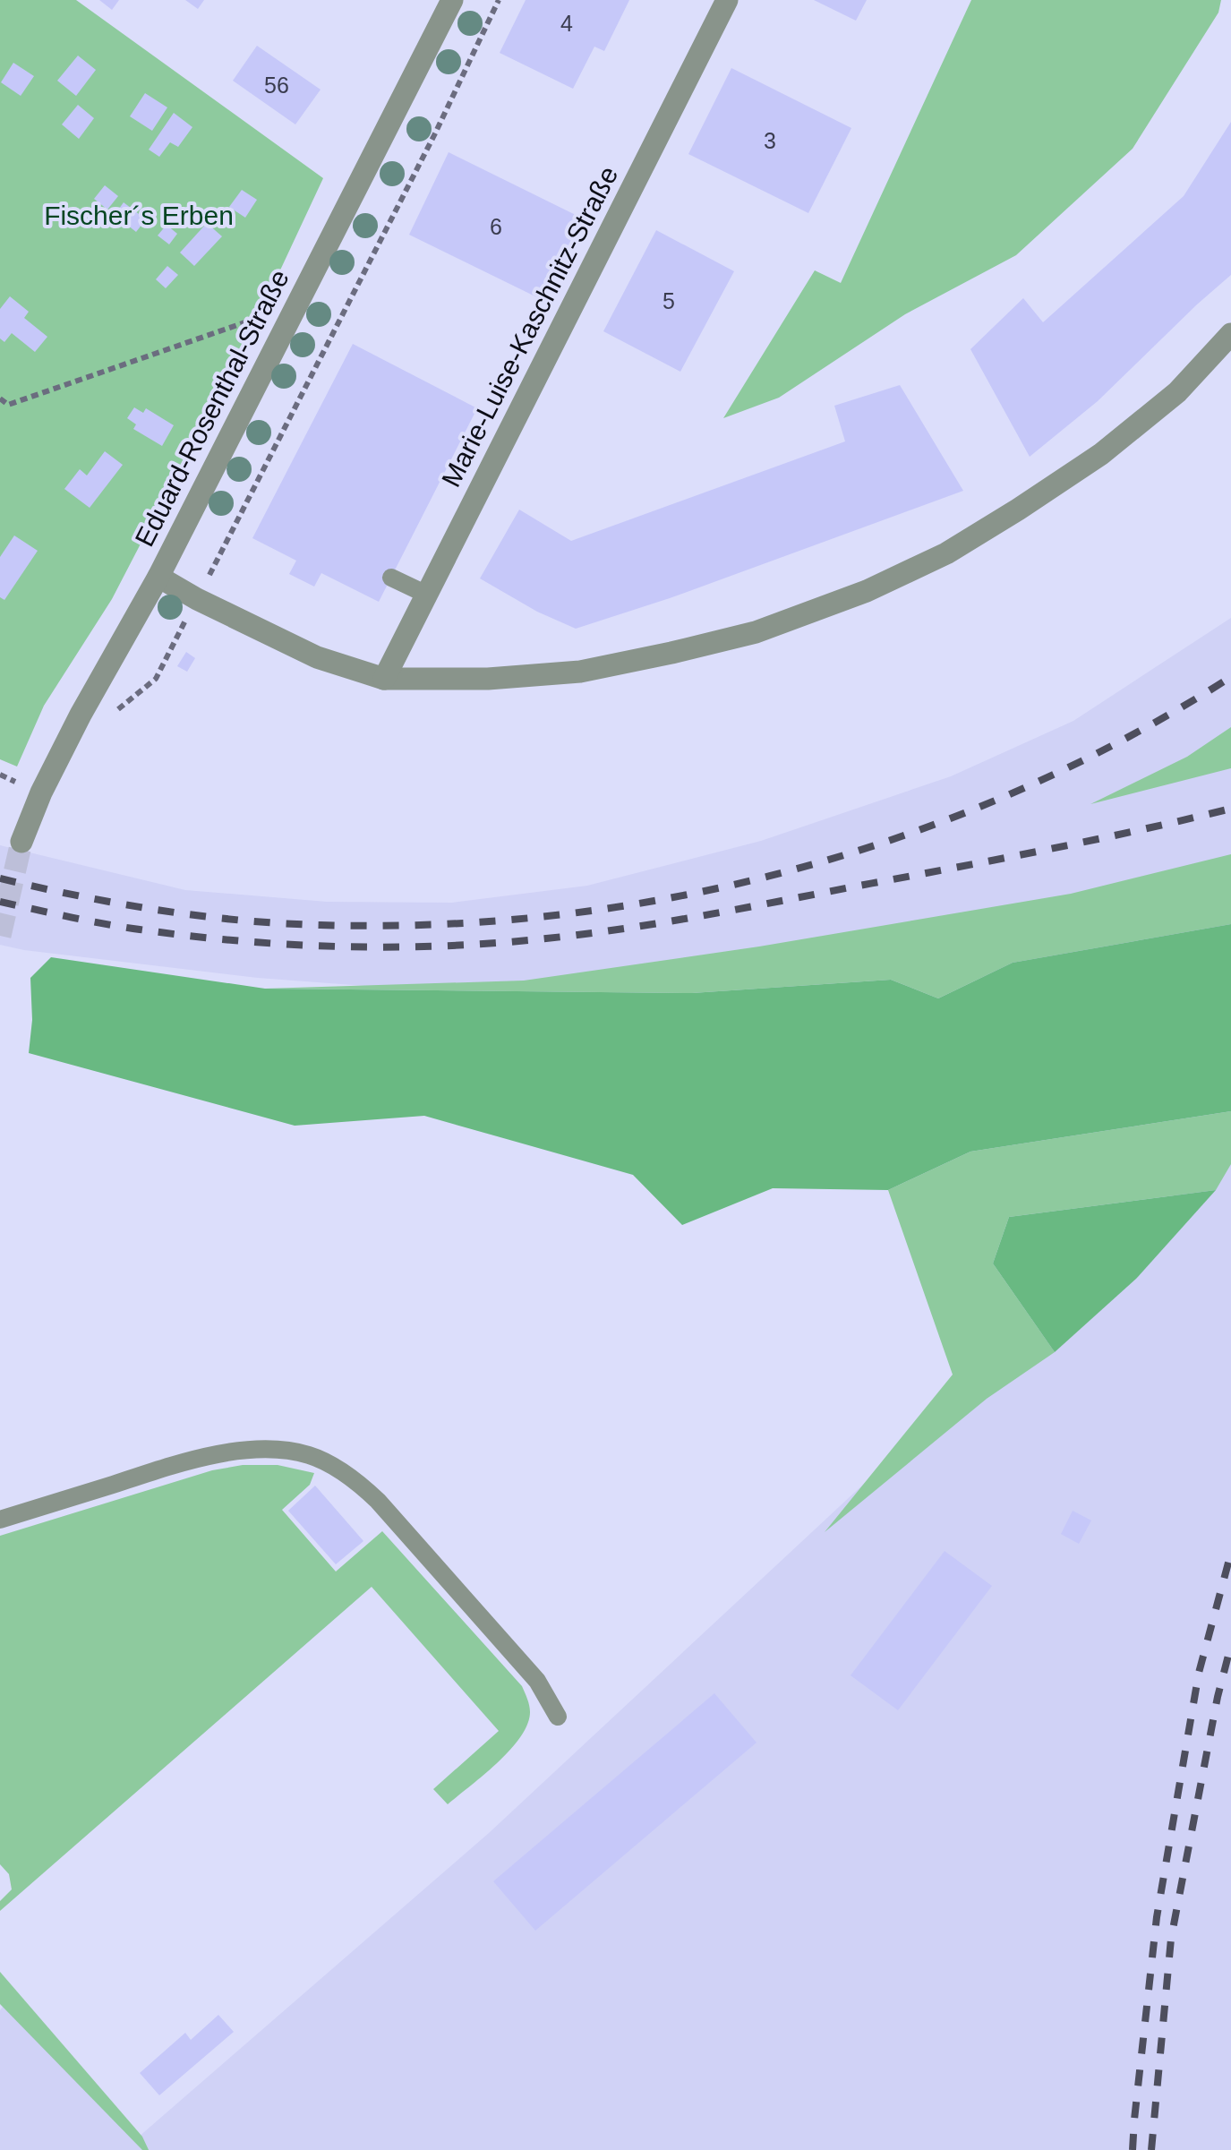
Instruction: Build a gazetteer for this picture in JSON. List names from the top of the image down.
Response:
{
  "streets": {
    "street": ["Marie-Luise-Kaschnitz-Straße", "Eduard-Rosenthal-Straße"]
  },
  "parks": ["Fischer´s Erben"],
  "house_numbers": [
    "4",
    "56",
    "3",
    "6",
    "5"
  ]
}
